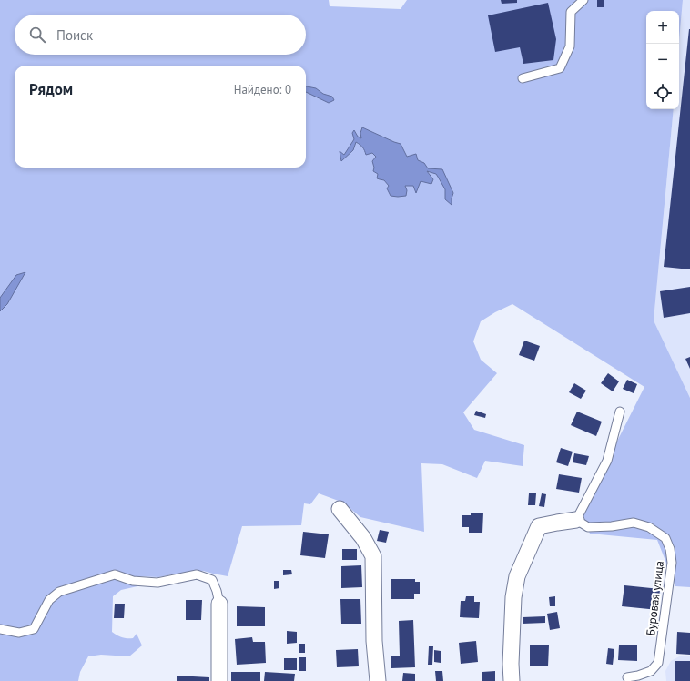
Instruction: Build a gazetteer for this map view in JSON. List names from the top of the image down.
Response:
{
  "streets": {
    "lane": ["Буровая улица"]
  },
  "page": {
    "map_buttons": ["+", "−"],
    "search": "Поиск",
    "heading": ["Рядом", "Найдено: 0"]
  }
}
